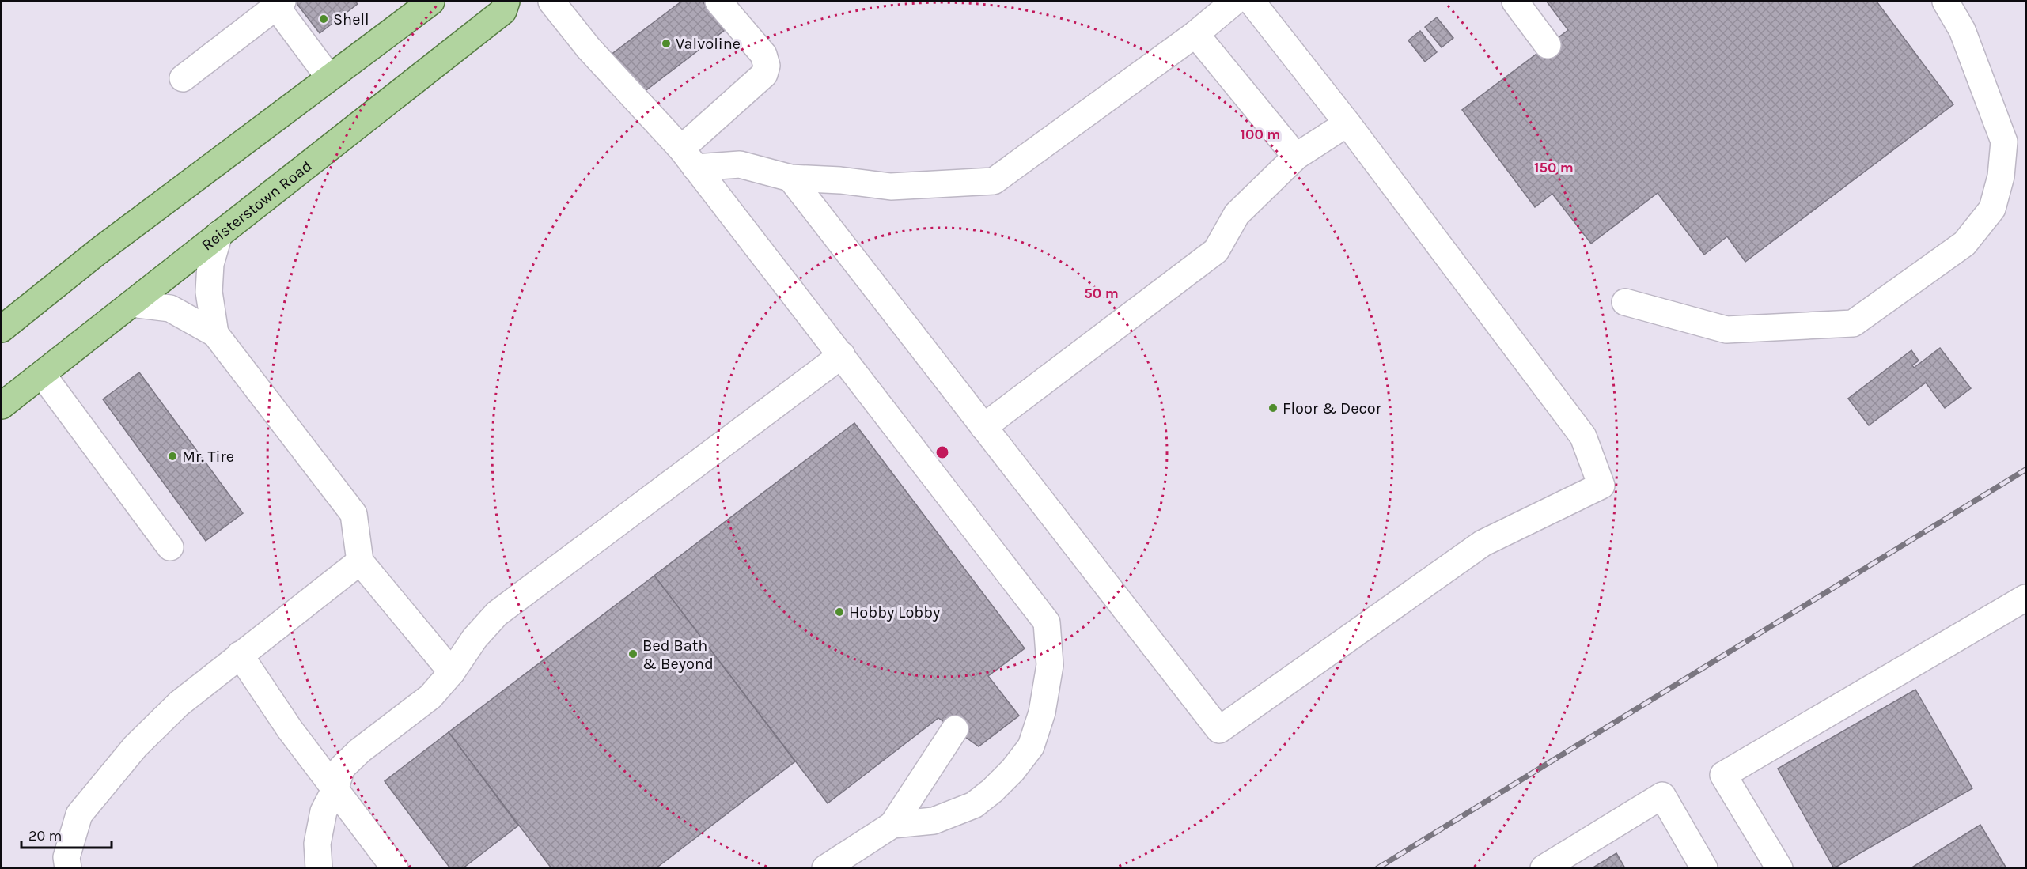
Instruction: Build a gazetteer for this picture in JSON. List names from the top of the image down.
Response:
{
  "streets": {
    "main road": ["Reisterstown Road"]
  },
  "places": [
    "Shell",
    "Valvoline",
    "Floor & Decor",
    "Mr. Tire",
    "Hobby Lobby",
    "Bed Bath & Beyond"
  ],
  "scale_bar": "20 m",
  "rings": ["100 m", "150 m", "50 m"]
}
